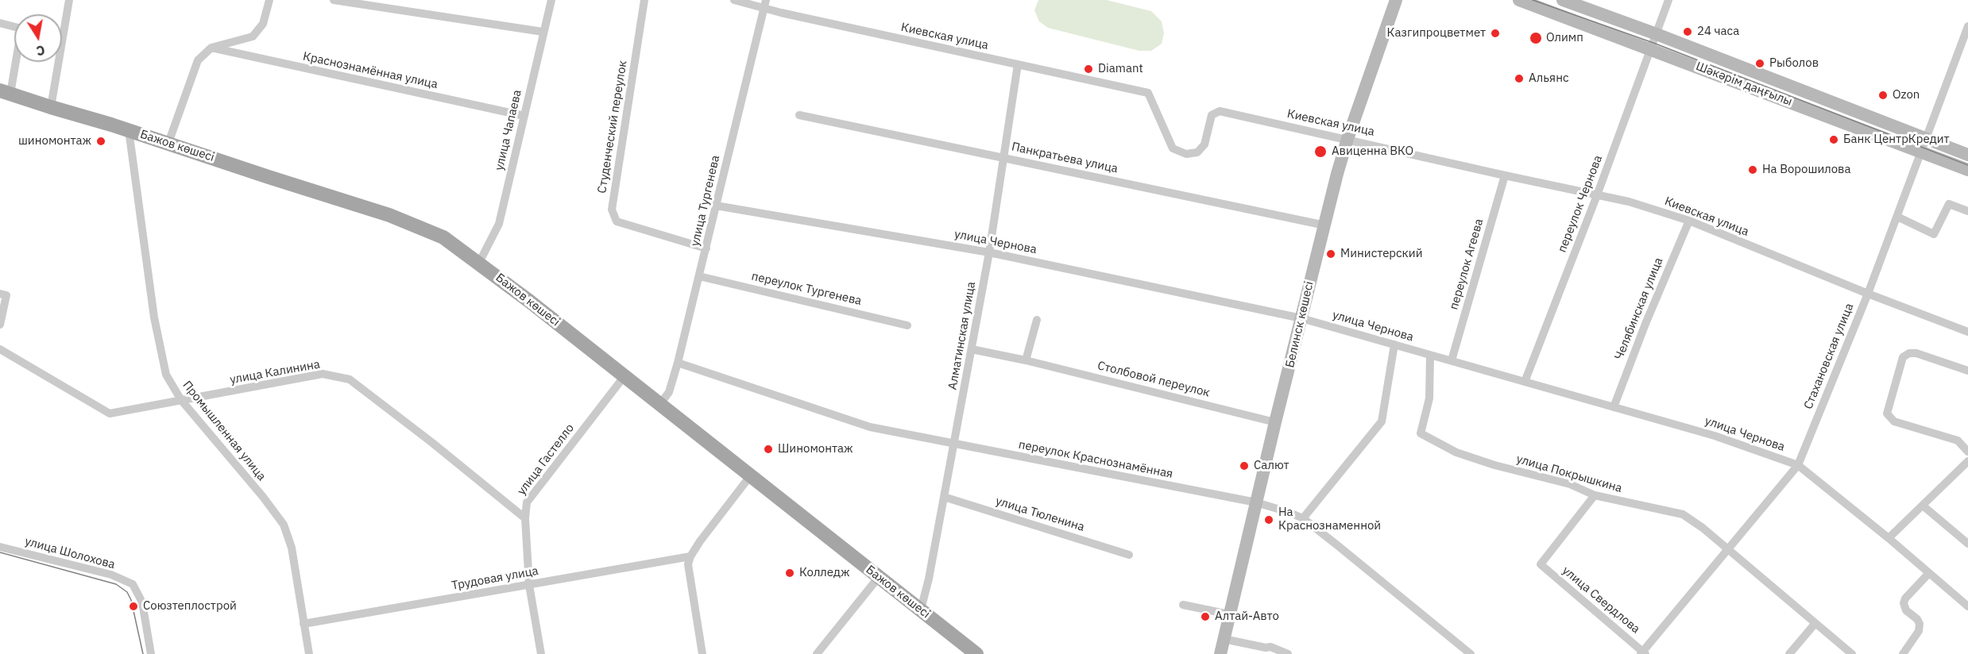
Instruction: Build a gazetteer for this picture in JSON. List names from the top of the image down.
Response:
{
  "streets": {
    "main road": ["Шәкәрім даңғылы", "Бажов көшесі", "Белинск көшесі"],
    "street": [
      "Киевская улица",
      "Краснознамённая улица",
      "Студенческий переулок",
      "улица Чапаева",
      "Панкратьева улица",
      "улица Тургенева",
      "переулок Чернова",
      "улица Чернова",
      "переулок Агеева",
      "переулок Тургенева",
      "Челябинская улица",
      "Алматинская улица",
      "Стахановская улица",
      "улица Калинина",
      "Столбовой переулок",
      "Промышленная улица",
      "улица Гастелло",
      "переулок Краснознамённая",
      "улица Покрышкина",
      "улица Тюленина",
      "улица Шолохова",
      "Трудовая улица",
      "улица Свердлова"
    ]
  },
  "crossings": [
    ["Киевская улица", "улица Тургенева"],
    ["Киевская улица", "переулок Чернова"],
    ["Киевская улица", "переулок Агеева"],
    ["Киевская улица", "Челябинская улица"],
    ["Киевская улица", "Белинск көшесі"],
    ["Киевская улица", "Алматинская улица"],
    ["Киевская улица", "Стахановская улица"],
    ["Краснознамённая улица", "улица Чапаева"],
    ["Шәкәрім даңғылы", "переулок Чернова"],
    ["Шәкәрім даңғылы", "Стахановская улица"],
    ["Студенческий переулок", "улица Тургенева"],
    ["улица Чапаева", "Бажов көшесі"],
    ["Бажов көшесі", "улица Тургенева"],
    ["Бажов көшесі", "Алматинская улица"],
    ["Бажов көшесі", "Промышленная улица"],
    ["Бажов көшесі", "улица Гастелло"],
    ["Панкратьева улица", "Белинск көшесі"],
    ["Панкратьева улица", "Алматинская улица"],
    ["улица Тургенева", "улица Чернова"],
    ["улица Тургенева", "переулок Тургенева"],
    ["улица Тургенева", "переулок Краснознамённая"],
    ["переулок Чернова", "улица Чернова"],
    ["улица Чернова", "переулок Агеева"],
    ["улица Чернова", "Челябинская улица"],
    ["улица Чернова", "Белинск көшесі"],
    ["улица Чернова", "Алматинская улица"],
    ["улица Чернова", "Стахановская улица"],
    ["улица Чернова", "улица Покрышкина"],
    ["Белинск көшесі", "Столбовой переулок"],
    ["Белинск көшесі", "переулок Краснознамённая"],
    ["Алматинская улица", "Столбовой переулок"],
    ["Алматинская улица", "переулок Краснознамённая"],
    ["Алматинская улица", "улица Тюленина"],
    ["Стахановская улица", "улица Покрышкина"],
    ["Стахановская улица", "улица Свердлова"],
    ["улица Калинина", "Промышленная улица"],
    ["улица Калинина", "улица Гастелло"],
    ["Промышленная улица", "Трудовая улица"],
    ["улица Гастелло", "Трудовая улица"],
    ["улица Покрышкина", "улица Свердлова"]
  ],
  "places": [
    "24 часа",
    "Казгипроцветмет",
    "Олимп",
    "Рыболов",
    "Diamant",
    "Альянс",
    "Ozon",
    "Банк ЦентрКредит",
    "шиномонтаж",
    "Авиценна ВКО",
    "На Ворошилова",
    "Министерский",
    "Шиномонтаж",
    "Салют",
    "На Краснознаменной",
    "Колледж",
    "Союзтеплострой",
    "Алтай-Авто"
  ],
  "north": "bottom"
}
